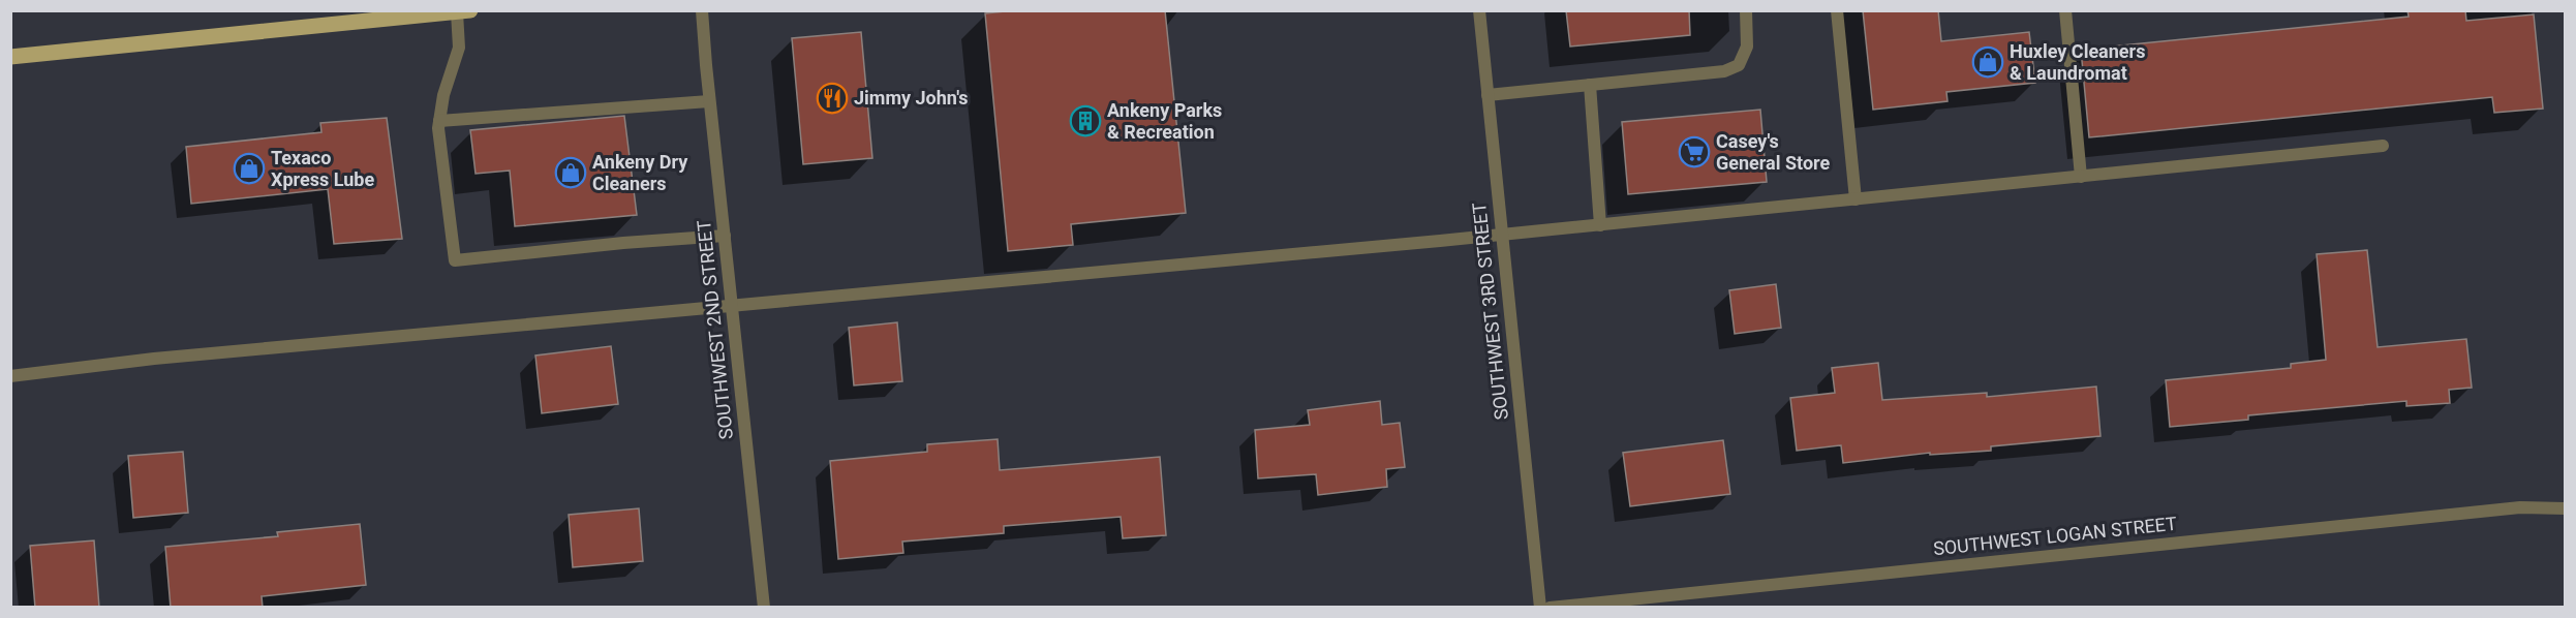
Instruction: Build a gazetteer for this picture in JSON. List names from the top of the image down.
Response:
{
  "streets": {
    "street": ["SOUTHWEST 3RD STREET", "SOUTHWEST 2ND STREET", "SOUTHWEST LOGAN STREET"]
  },
  "places": {
    "shop": ["Huxley Cleaners & Laundromat", "Texaco Xpress Lube", "Ankeny Dry Cleaners"],
    "restaurant": ["Jimmy John's"],
    "building": ["Ankeny Parks & Recreation"],
    "supermarket": ["Casey's General Store"]
  }
}
